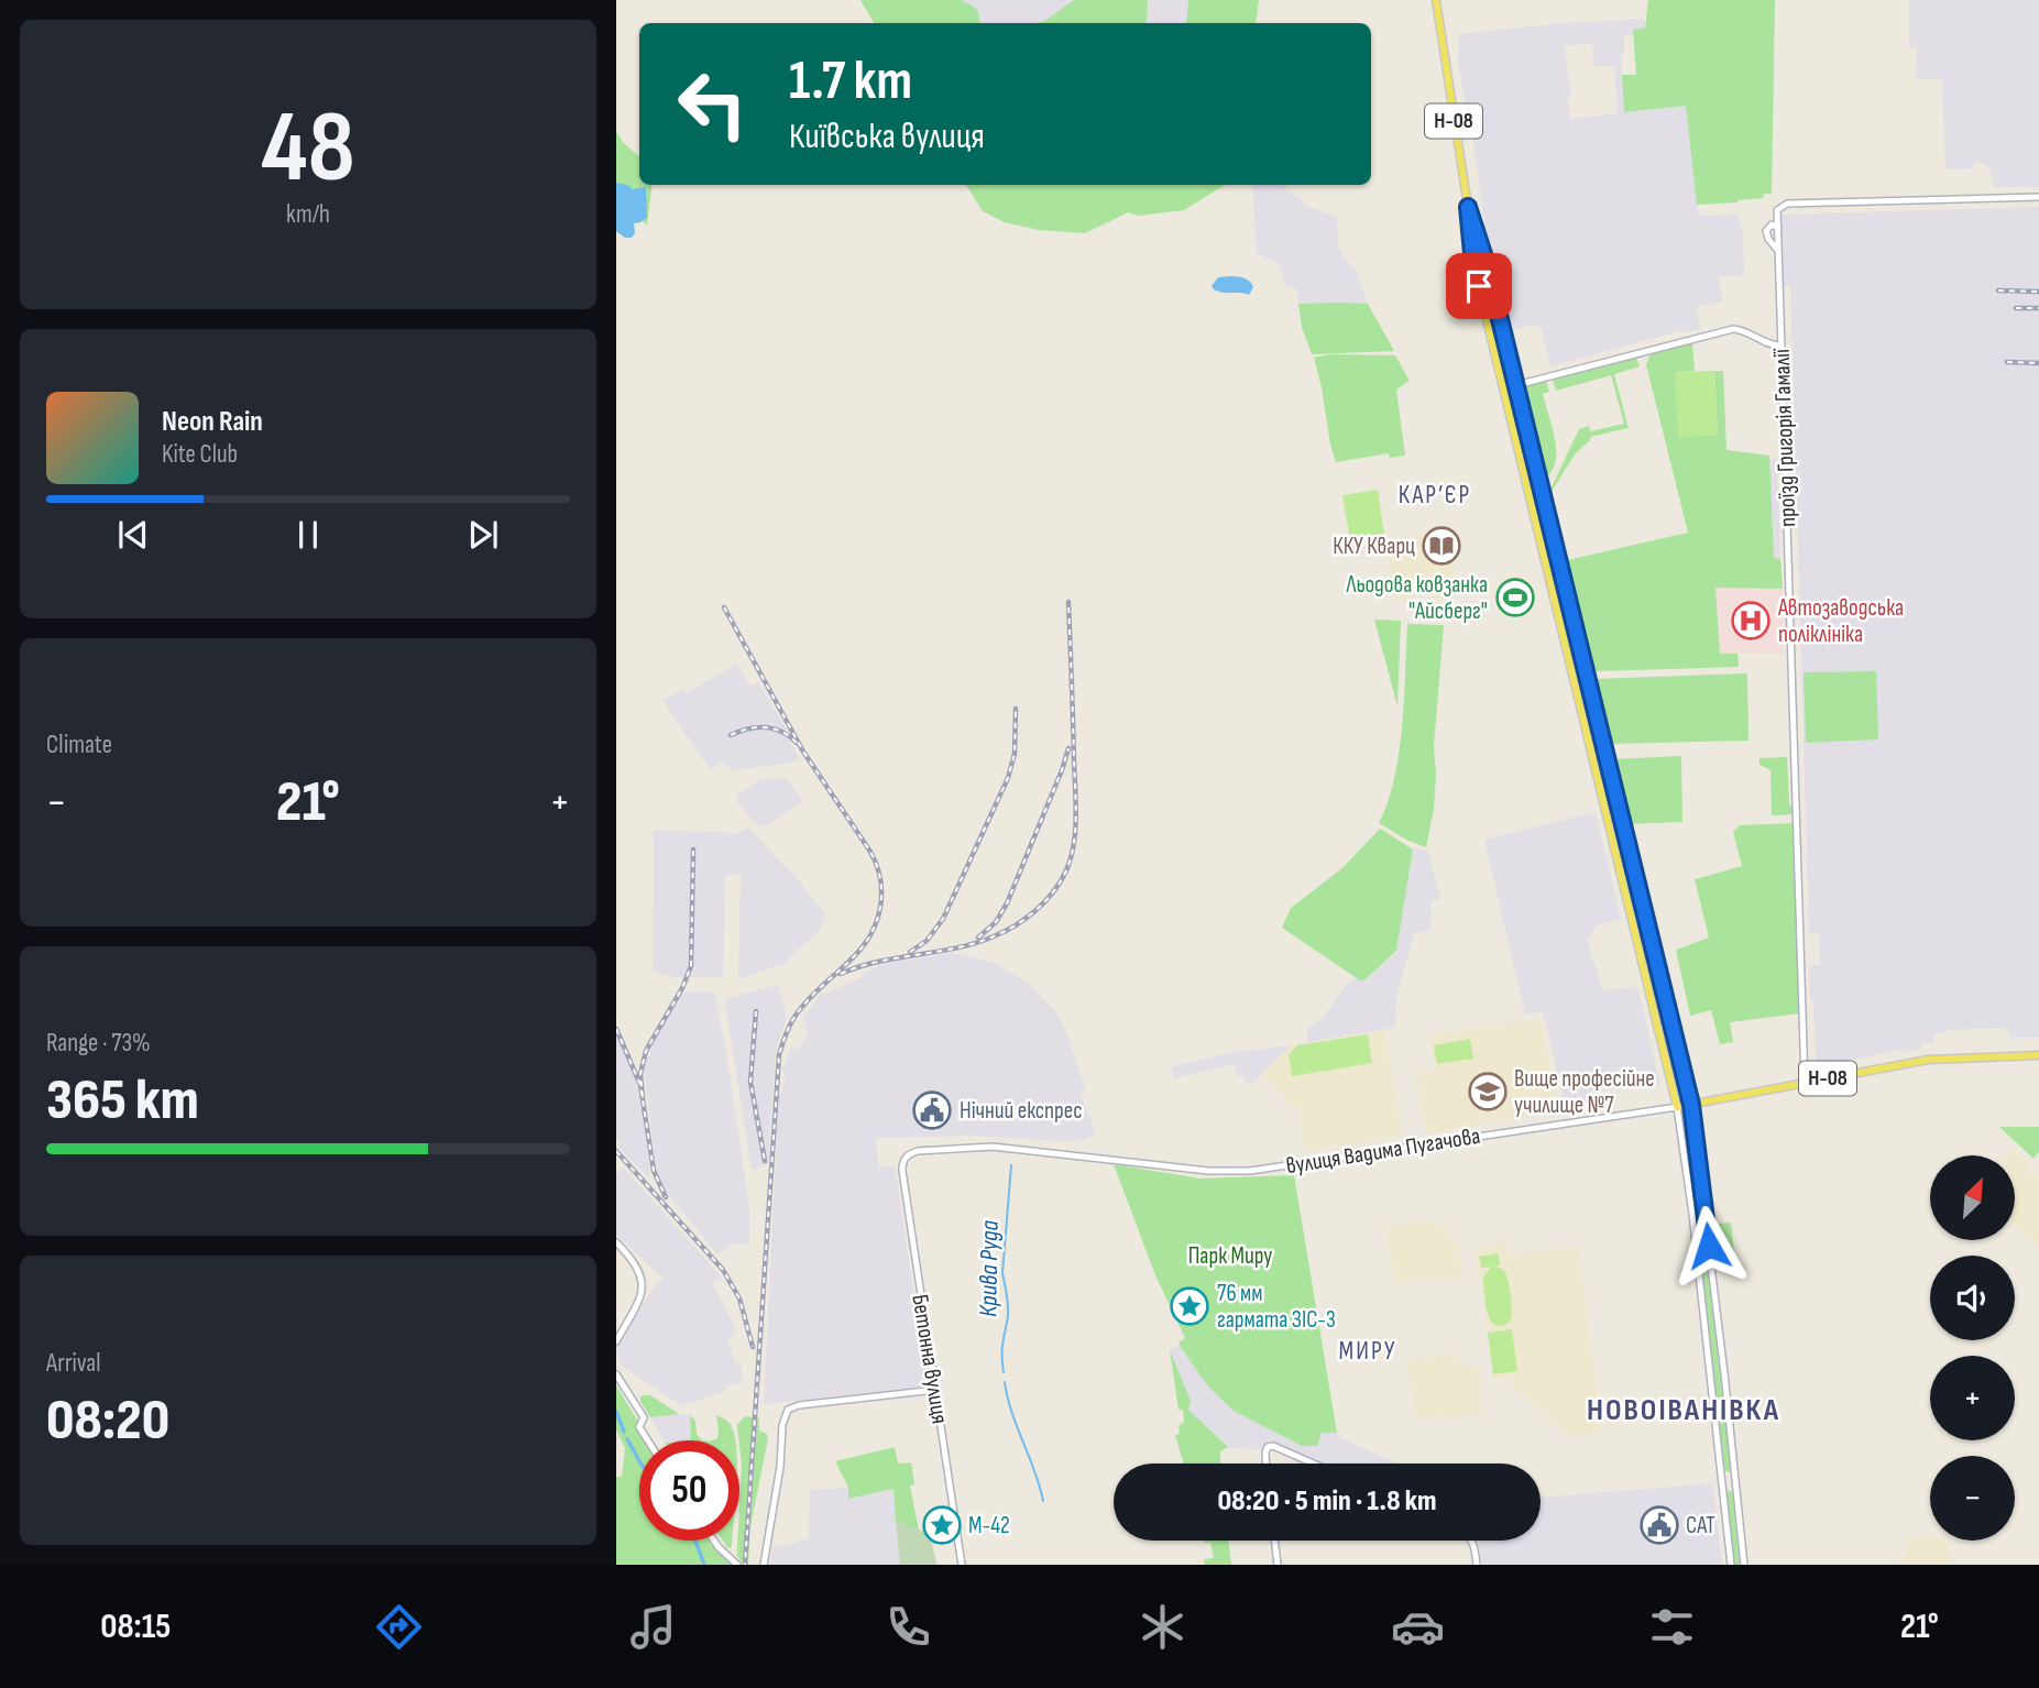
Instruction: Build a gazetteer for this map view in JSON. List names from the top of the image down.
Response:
{
  "streets": {
    "main road": ["Н-08", "вулиця Вадима Пугачова"],
    "street": ["проїзд Григорія Гамалії", "Бетонна вулиця"]
  },
  "crossings": [
    ["Н-08", "вулиця Вадима Пугачова"],
    ["проїзд Григорія Гамалії", "вулиця Вадима Пугачова"],
    ["вулиця Вадима Пугачова", "Бетонна вулиця"]
  ],
  "districts": ["КАР’ЄР", "МИРУ", "НОВОІВАНІВКА"],
  "water": ["Крива Руда"],
  "parks": ["Парк Миру"],
  "places": {
    "library": ["ККУ Кварц"],
    "sports": ["Льодова ковзанка \"Айсберг\""],
    "hospital": ["Автозаводська поліклініка"],
    "school or university": ["Вище професійне училище №7"],
    "public building": ["Нічний експрес", "САТ"],
    "place": ["76 мм гармата ЗІС-3", "М-42"]
  },
  "north": "top right",
  "page": {
    "tile": [
      ["48", "km/h"],
      "Climate",
      ["Range · 73%", "365 km"],
      ["Arrival", "08:20"]
    ],
    "turn": ["1.7 km", "Київська вулиця"],
    "song": ["Neon Rain", "Kite Club"],
    "heat": ["−", "21°", "+"],
    "map_buttons": ["+", "−"],
    "limit": "50",
    "trip": "08:20 · 5 min · 1.8 km",
    "tabs": ["08:15", "21°"]
  }
}
